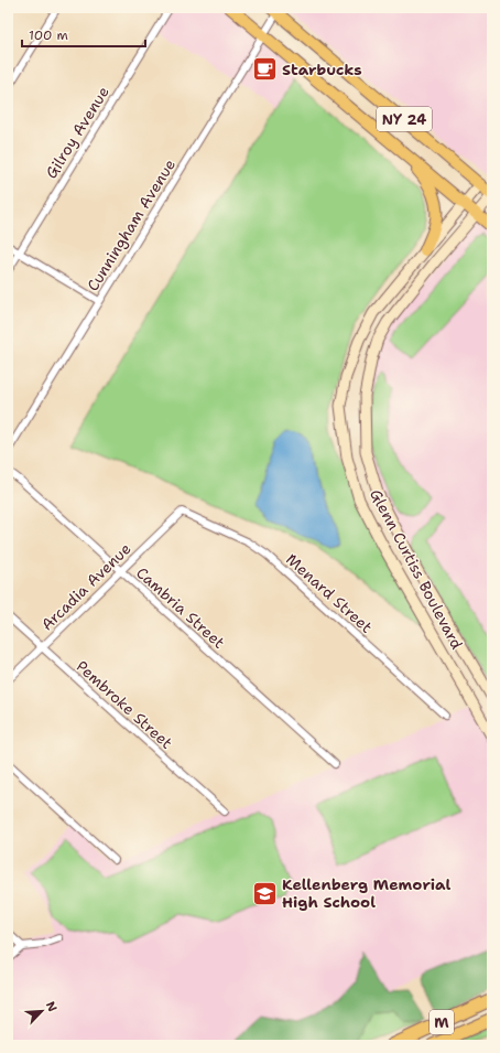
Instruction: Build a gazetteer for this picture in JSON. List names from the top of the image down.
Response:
{
  "streets": {
    "highway": ["M"],
    "main road": ["NY 24", "Glenn Curtiss Boulevard"],
    "street": [
      "Gilroy Avenue",
      "Cunningham Avenue",
      "Arcadia Avenue",
      "Menard Street",
      "Cambria Street",
      "Pembroke Street"
    ]
  },
  "crossings": [
    ["NY 24", "Cunningham Avenue"],
    ["NY 24", "Glenn Curtiss Boulevard"],
    ["Arcadia Avenue", "Menard Street"],
    ["Arcadia Avenue", "Cambria Street"],
    ["Arcadia Avenue", "Pembroke Street"]
  ],
  "places": {
    "cafe": ["Starbucks"],
    "school or university": ["Kellenberg Memorial High School"]
  },
  "scale_bar": "100 m",
  "north": "top right"
}
